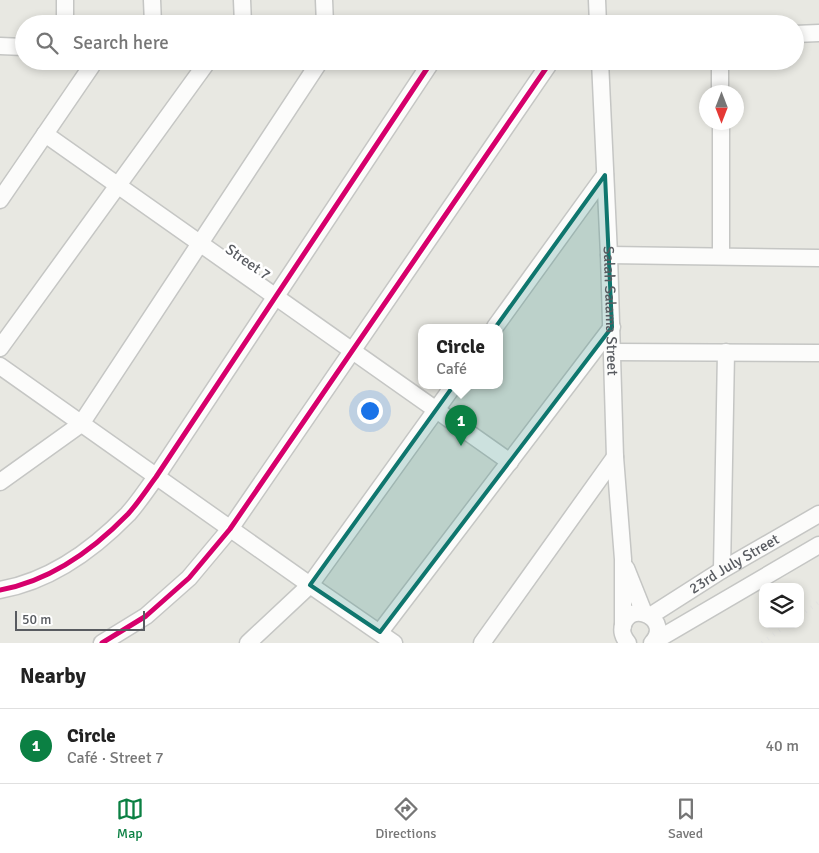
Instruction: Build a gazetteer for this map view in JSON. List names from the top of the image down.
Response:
{
  "streets": {
    "street": ["Street 7", "Salah Salama Street", "23rd July Street"]
  },
  "crossings": [
    ["Salah Salama Street", "23rd July Street"]
  ],
  "scale_bar": "50 m",
  "north": "bottom",
  "page": {
    "search": "Search here",
    "popup": ["Circle", "Café"],
    "pins": "1",
    "scale": "50 m",
    "heading": "Nearby",
    "list": [
      {
        "mark": "1",
        "name": "Circle",
        "note": "Café · Street 7",
        "value": "40 m"
      }
    ],
    "nav": ["Map", "Directions", "Saved"]
  }
}
